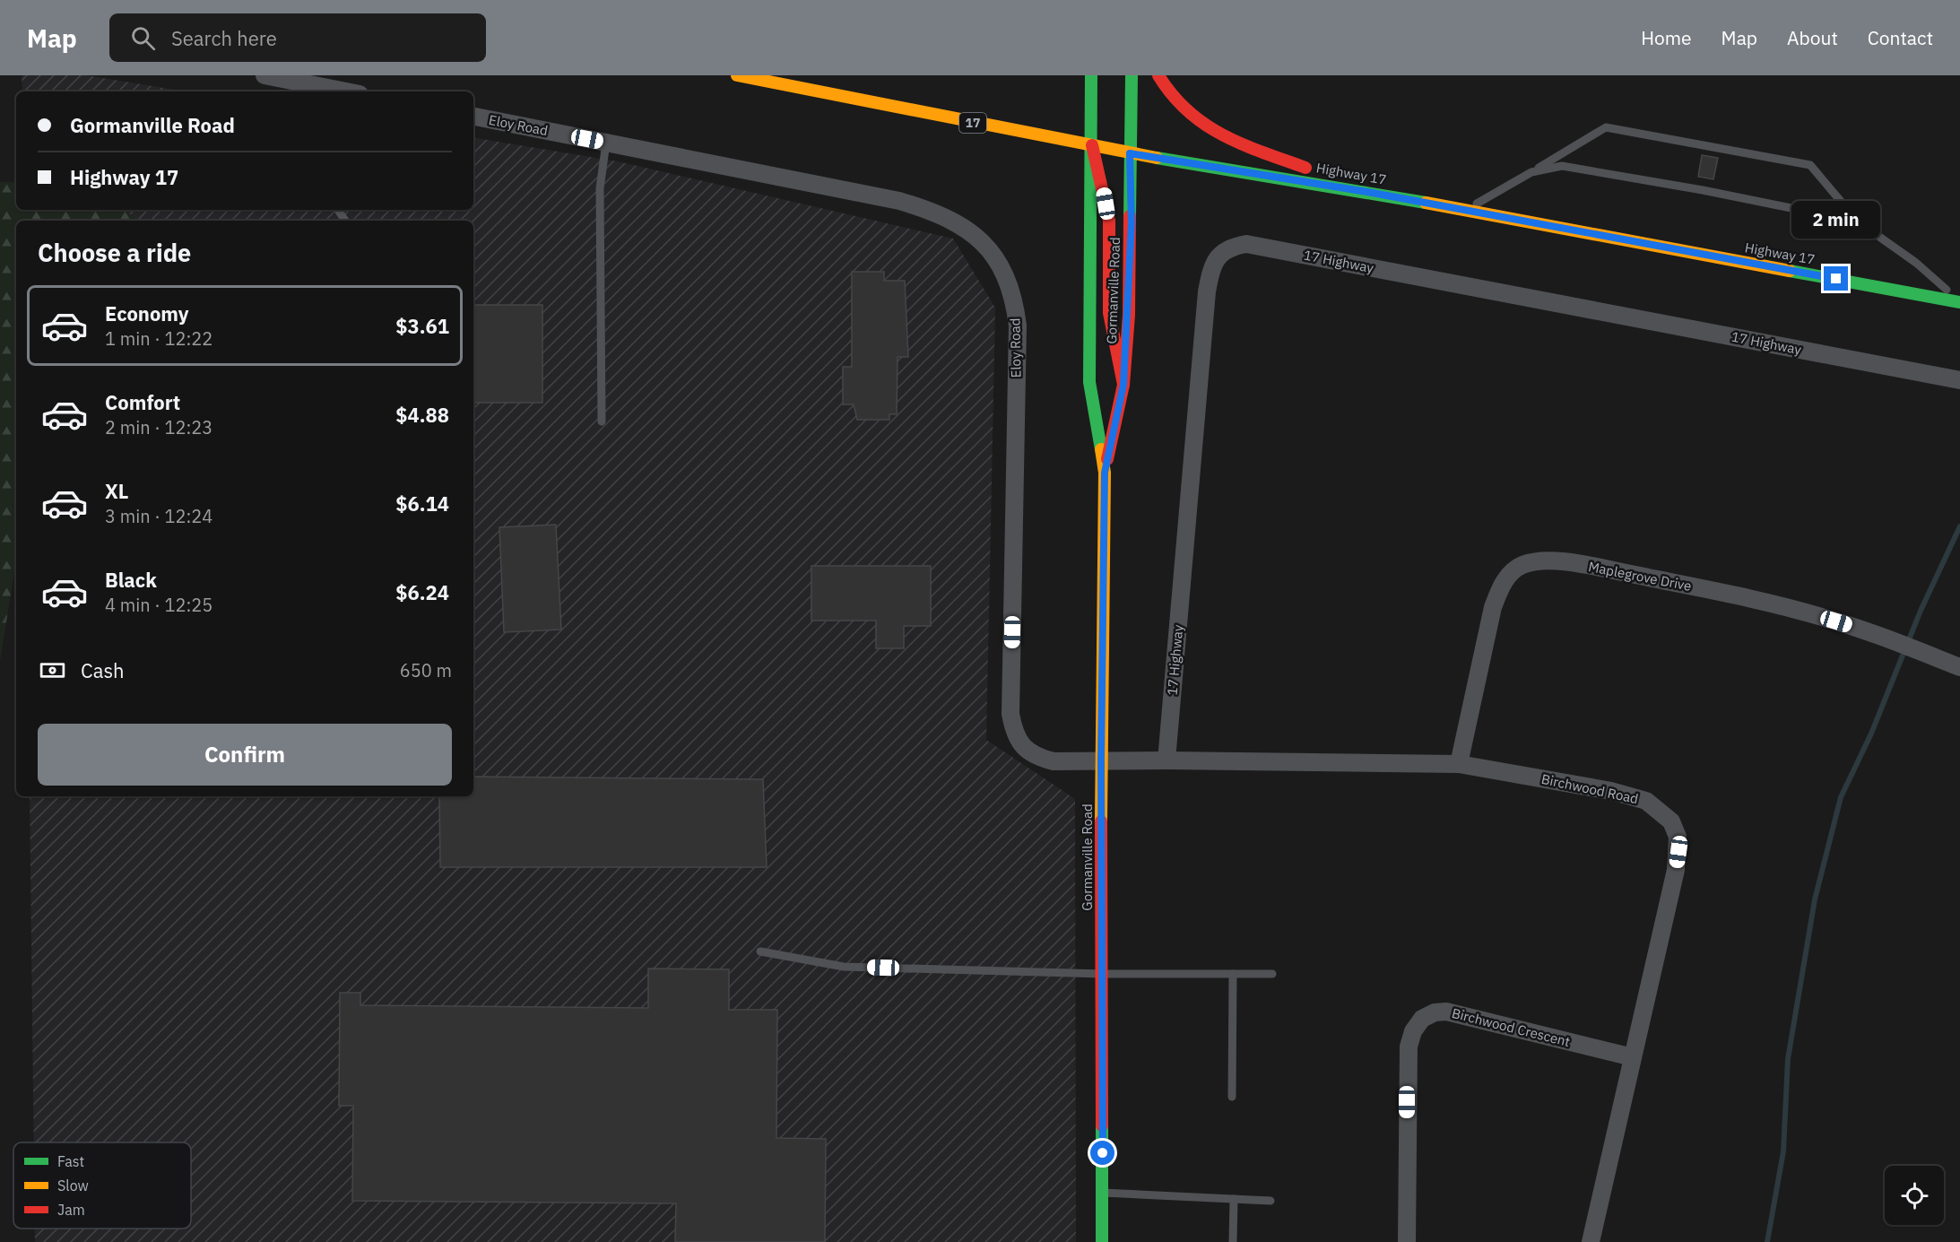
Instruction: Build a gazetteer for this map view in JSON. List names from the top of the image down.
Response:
{
  "streets": {
    "main road": ["17", "Highway 17", "Gormanville Road"],
    "street": [
      "Eloy Road",
      "17 Highway",
      "Maplegrove Drive",
      "Birchwood Road",
      "Birchwood Crescent"
    ]
  },
  "crossings": [
    ["Eloy Road", "Gormanville Road"],
    ["Eloy Road", "Birchwood Road"],
    ["Highway 17", "Gormanville Road"],
    ["17 Highway", "Birchwood Road"],
    ["Gormanville Road", "Birchwood Road"],
    ["Maplegrove Drive", "Birchwood Road"],
    ["Birchwood Road", "Birchwood Crescent"]
  ],
  "legend": ["Fast", "Slow", "Jam"],
  "page": {
    "header": "Map",
    "search": "Search here",
    "nav": [
      "Home",
      "Map",
      "About",
      "Contact"
    ],
    "banner": ["Gormanville Road", "Highway 17"],
    "bubble": "2 min",
    "heading": "Choose a ride",
    "list": [
      {
        "name": "Economy",
        "note": "1 min · 12:22",
        "value": "$3.61"
      },
      {
        "name": "Comfort",
        "note": "2 min · 12:23",
        "value": "$4.88"
      },
      {
        "name": "XL",
        "note": "3 min · 12:24",
        "value": "$6.14"
      },
      {
        "name": "Black",
        "note": "4 min · 12:25",
        "value": "$6.24"
      }
    ],
    "pay": ["Cash", "650 m"],
    "buttons": "Confirm"
  }
}
